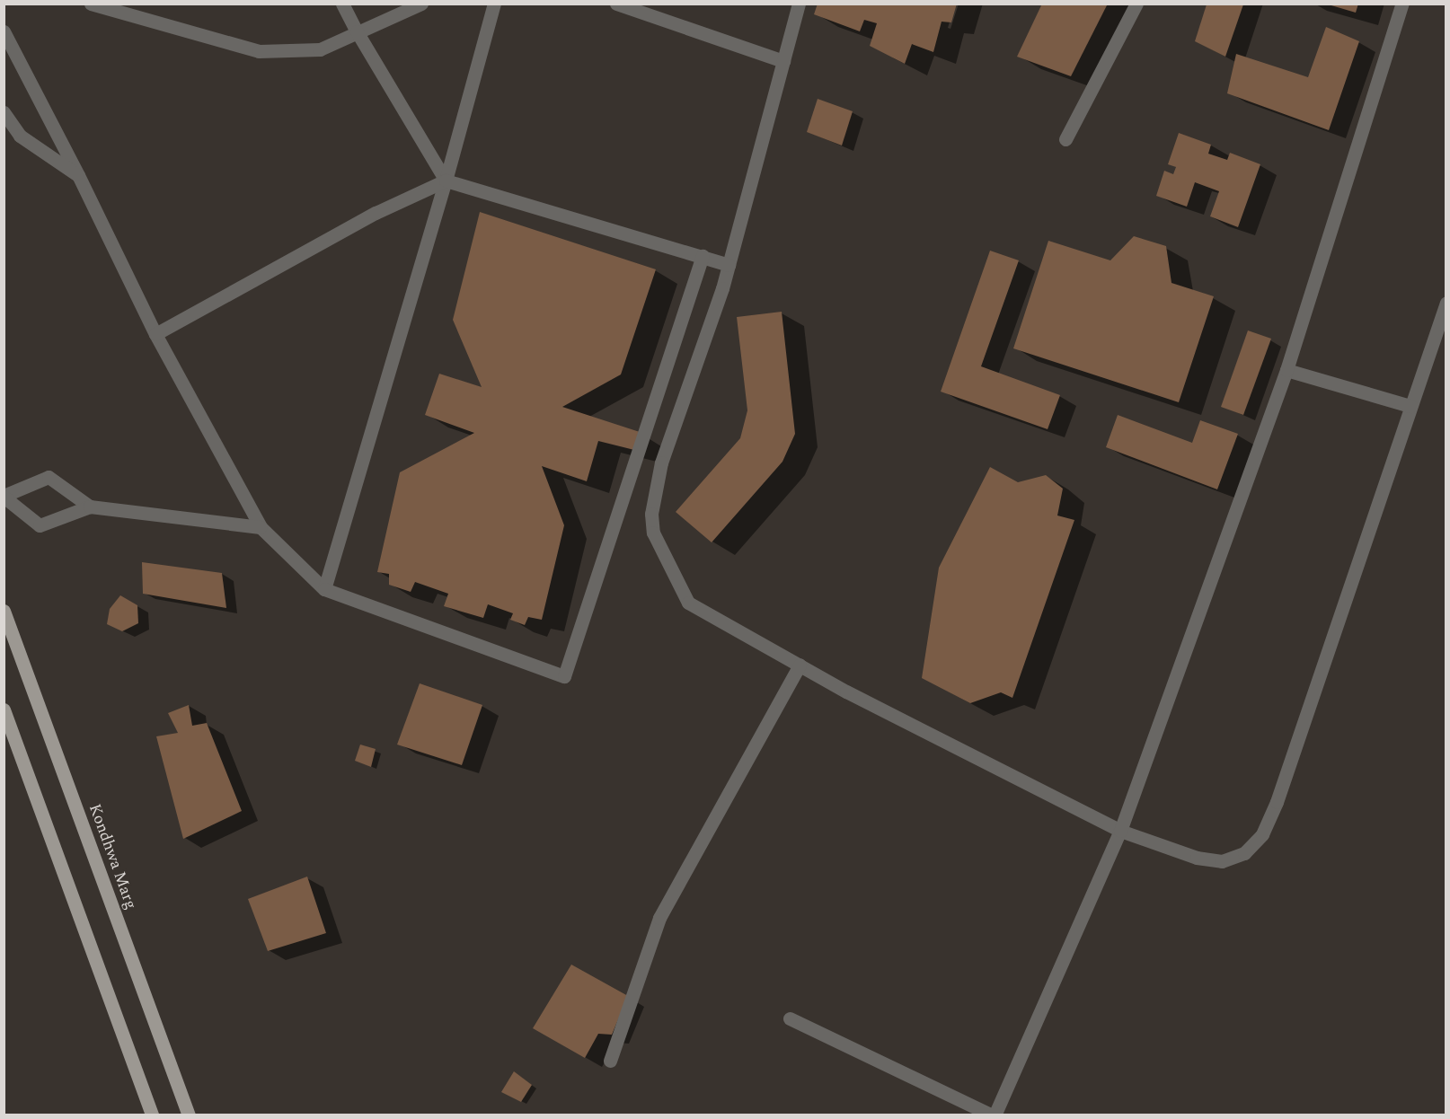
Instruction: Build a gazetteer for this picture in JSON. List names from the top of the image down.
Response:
{
  "streets": {
    "main road": ["Kondhwa Marg"]
  }
}
